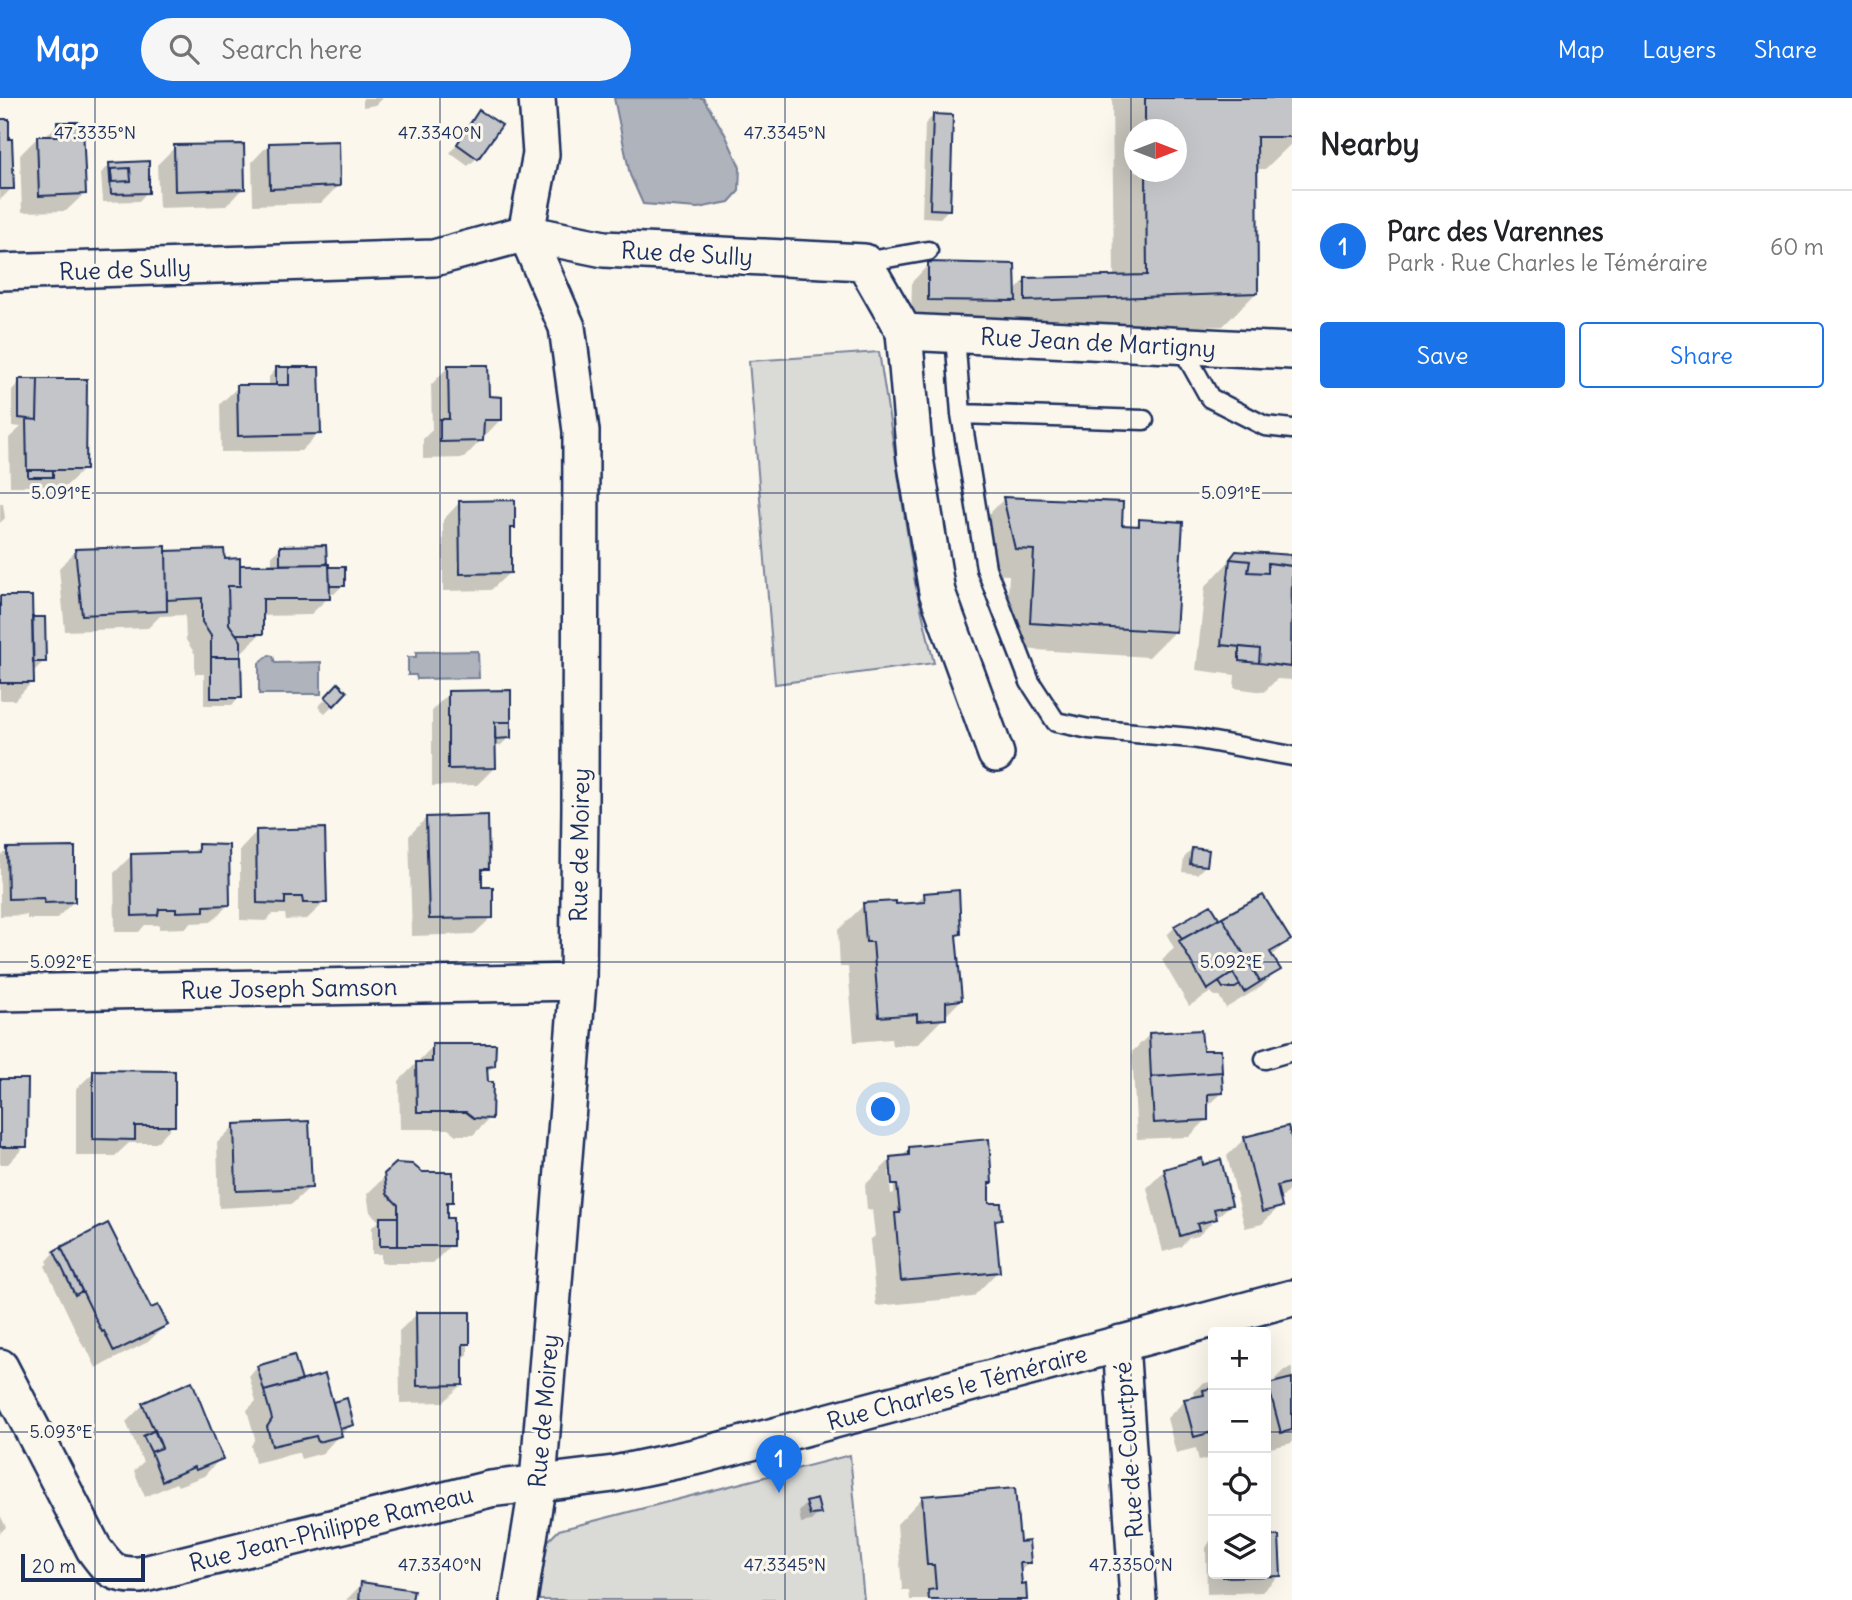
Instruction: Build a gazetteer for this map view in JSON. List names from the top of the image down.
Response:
{
  "streets": {
    "street": [
      "Rue de Sully",
      "Rue Jean de Martigny",
      "Rue de Moirey",
      "Rue Joseph Samson",
      "Rue Charles le Téméraire",
      "Rue de Courtpré",
      "Rue Jean-Philippe Rameau"
    ]
  },
  "crossings": [
    ["Rue de Sully", "Rue de Moirey"],
    ["Rue de Moirey", "Rue Joseph Samson"],
    ["Rue de Moirey", "Rue Charles le Téméraire"],
    ["Rue de Moirey", "Rue Jean-Philippe Rameau"],
    ["Rue Charles le Téméraire", "Rue de Courtpré"],
    ["Rue Charles le Téméraire", "Rue Jean-Philippe Rameau"]
  ],
  "scale_bar": "20 m",
  "north": "right",
  "page": {
    "header": "Map",
    "search": "Search here",
    "nav": ["Map", "Layers", "Share"],
    "heading": "Nearby",
    "list": [
      {
        "mark": "1",
        "name": "Parc des Varennes",
        "note": "Park · Rue Charles le Téméraire",
        "value": "60 m"
      }
    ],
    "buttons": ["Save", "Share"],
    "map_buttons": ["+", "−"],
    "pins": "1",
    "scale": "20 m"
  },
  "coordinates": [
    "47.3335°N",
    "47.3340°N",
    "47.3345°N",
    "5.091°E",
    "5.092°E",
    "5.093°E",
    "47.3350°N"
  ]
}
